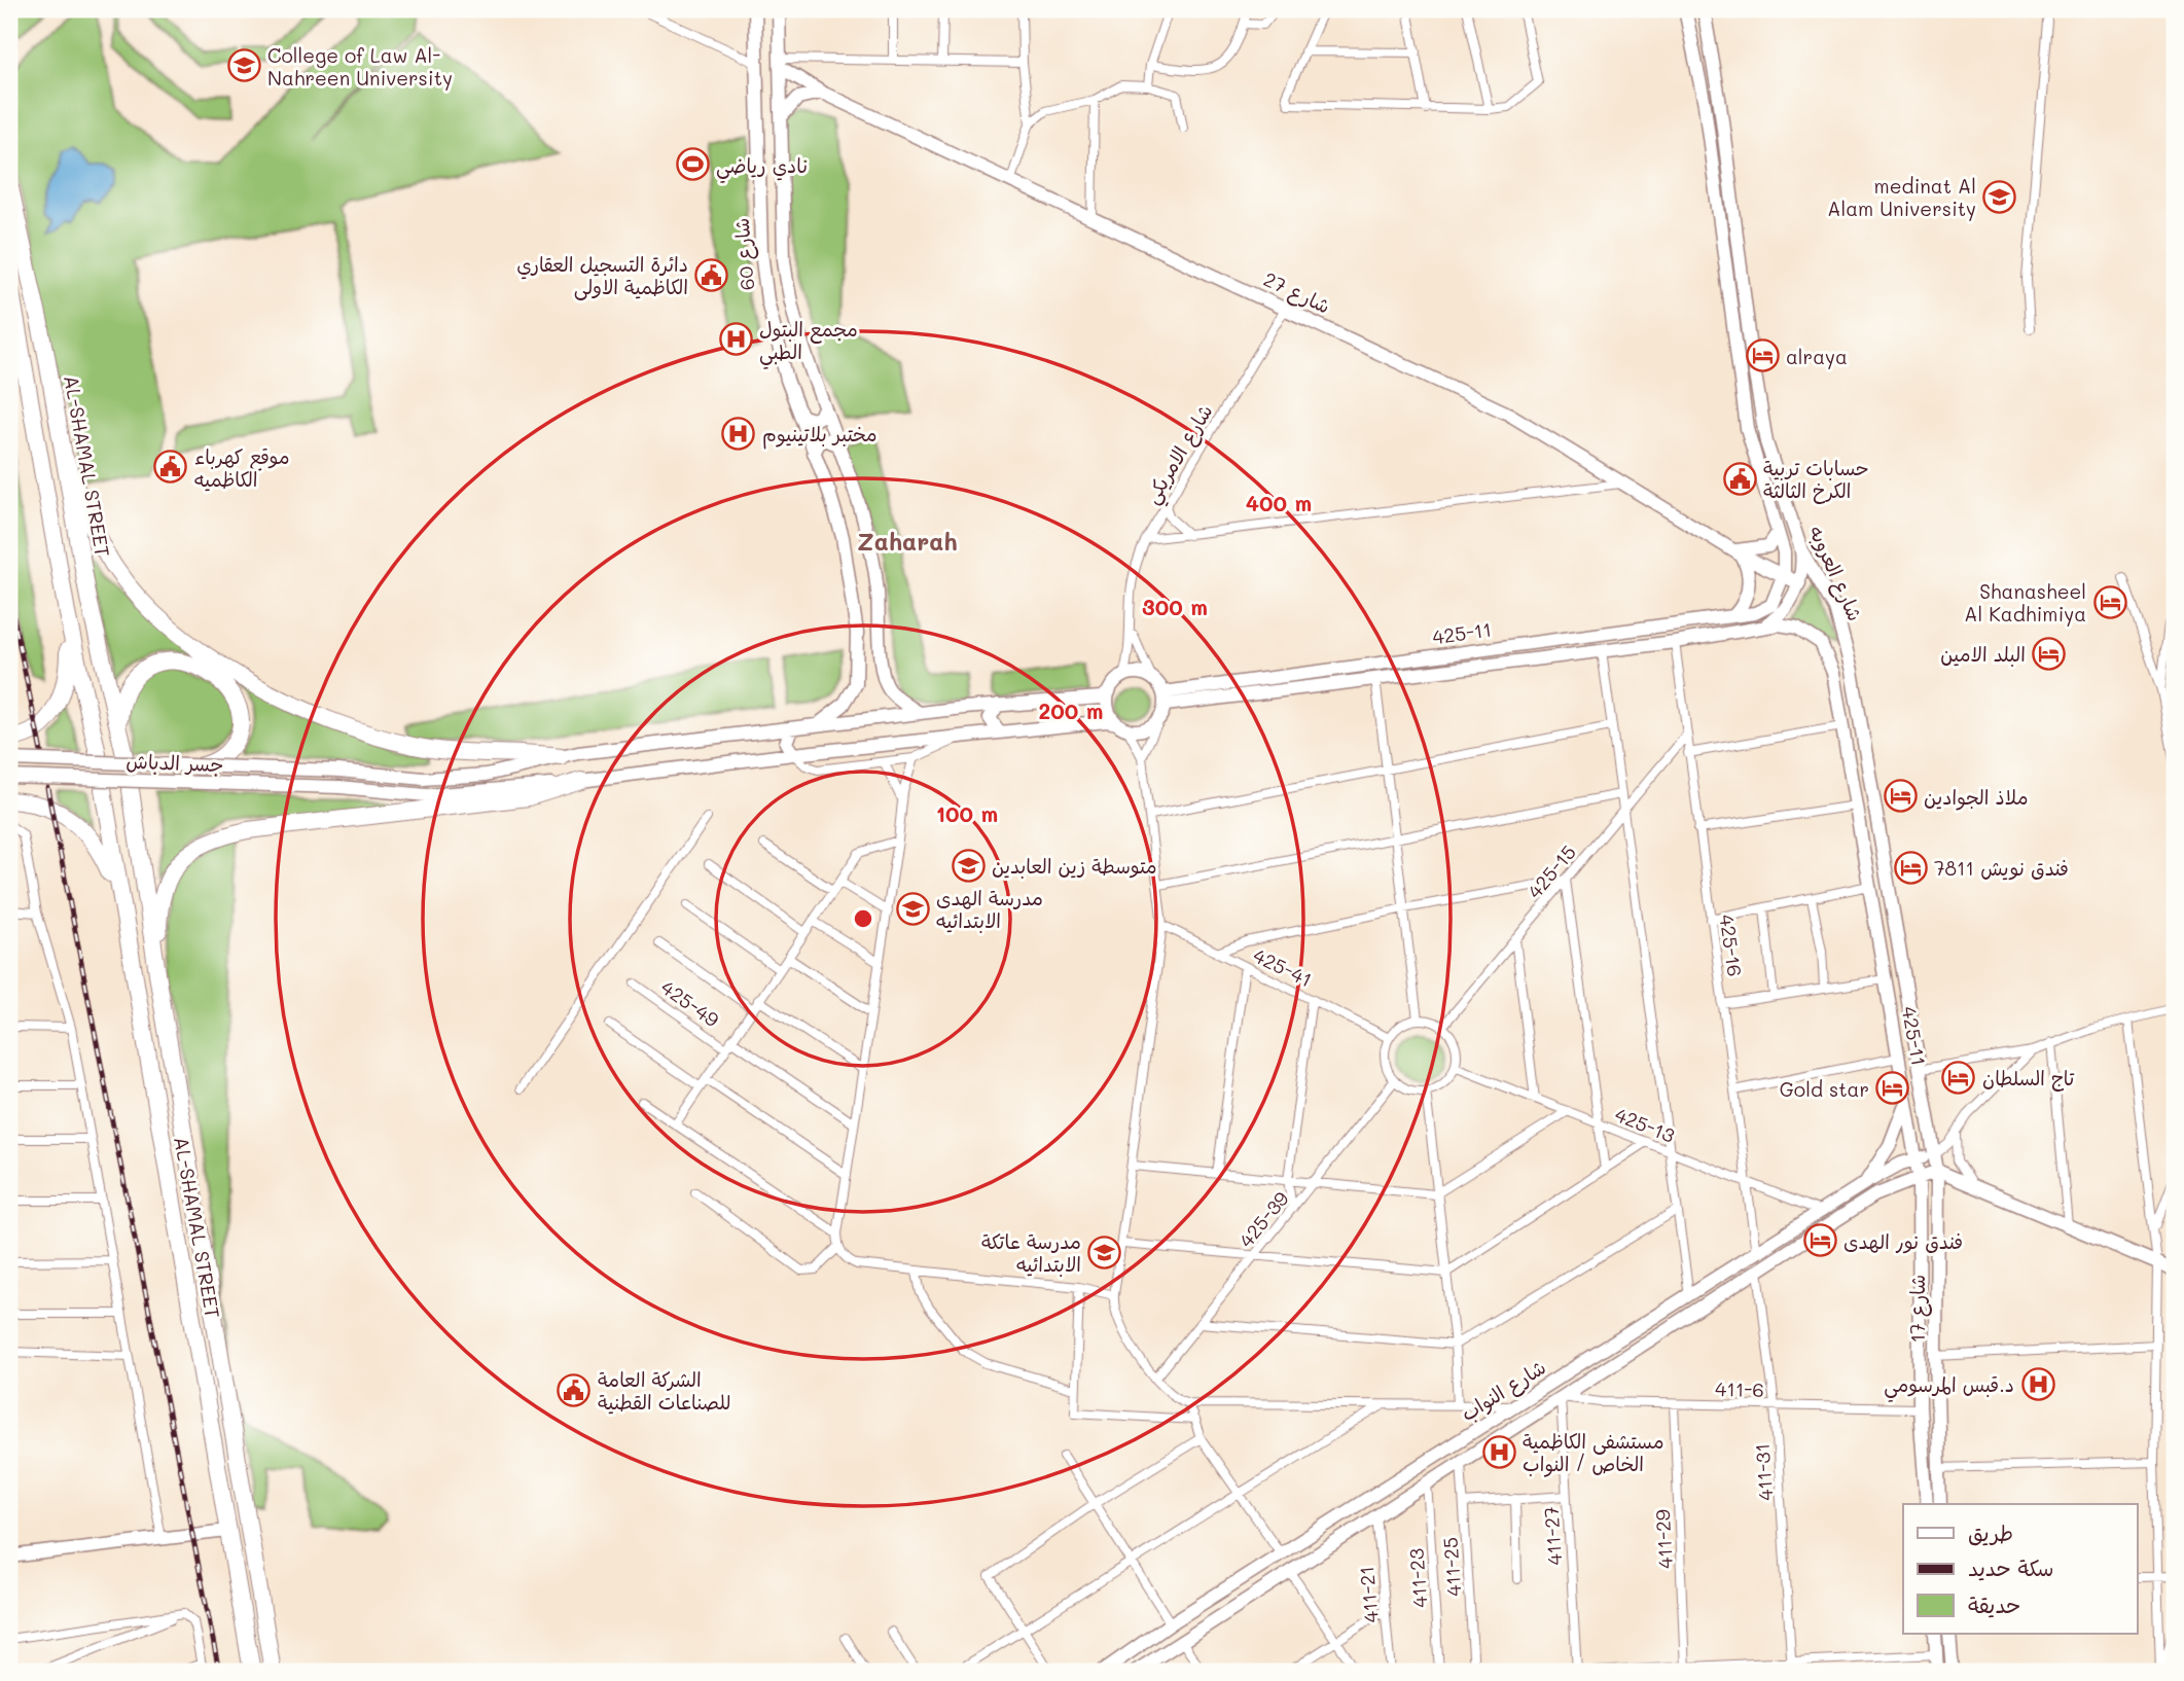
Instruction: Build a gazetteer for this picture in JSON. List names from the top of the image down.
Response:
{
  "streets": {
    "highway": ["AL-SHAMAL STREET"],
    "street": [
      "شارع 60",
      "شارع 27",
      "شارع الامريكي",
      "شارع العروبه",
      "425-11",
      "جسر الدباش",
      "425-15",
      "425-16",
      "425-41",
      "425-49",
      "425-13",
      "425-39",
      "شارع 17",
      "411-6",
      "شارع النواب",
      "411-31",
      "411-27",
      "411-29",
      "411-25",
      "411-23",
      "411-21"
    ]
  },
  "crossings": [
    ["شارع 60", "شارع 27"],
    ["شارع 60", "جسر الدباش"],
    ["شارع 27", "شارع الامريكي"],
    ["شارع 27", "شارع العروبه"],
    ["شارع الامريكي", "425-11"],
    ["شارع الامريكي", "جسر الدباش"],
    ["شارع العروبه", "425-11"],
    ["شارع العروبه", "شارع 17"],
    ["شارع العروبه", "شارع النواب"],
    ["425-11", "جسر الدباش"],
    ["425-11", "425-16"],
    ["425-11", "شارع 17"],
    ["425-11", "شارع النواب"],
    ["425-15", "425-16"],
    ["425-15", "425-41"],
    ["425-15", "425-13"],
    ["425-15", "425-39"],
    ["425-16", "425-13"],
    ["425-16", "شارع النواب"],
    ["425-41", "425-13"],
    ["425-41", "425-39"],
    ["425-13", "425-39"],
    ["425-13", "شارع النواب"],
    ["شارع 17", "411-6"],
    ["شارع 17", "شارع النواب"],
    ["411-6", "شارع النواب"],
    ["411-6", "411-31"],
    ["411-6", "411-27"],
    ["411-6", "411-29"],
    ["شارع النواب", "411-31"],
    ["شارع النواب", "411-27"],
    ["شارع النواب", "411-25"],
    ["شارع النواب", "411-23"],
    ["شارع النواب", "411-21"]
  ],
  "districts": ["Zaharah"],
  "places": {
    "school or university": [
      "College of Law Al- Nahreen University",
      "medinat Al Alam University",
      "متوسطة زين العابدين",
      "مدرسة الهدى الابتدائيه",
      "مدرسة عاتكة الابتدائيه"
    ],
    "sports": ["نادي رياضي"],
    "public building": [
      "دائرة التسجيل العقاري الكاظمية الاولى",
      "موقع كهرباء الكاظميه",
      "حسابات تربية الكرخ الثالثة",
      "الشركة العامة للصناعات القطنية"
    ],
    "hospital": [
      "مجمع البتول الطبي",
      "مختبر بلاتينيوم",
      "د.قبس المرسومي",
      "مستشفى الكاظمية الخاص / النواب"
    ],
    "hotel": [
      "alraya",
      "Shanasheel Al Kadhimiya",
      "البلد الامين",
      "ملاذ الجوادين",
      "فندق نويش 7811",
      "تاج السلطان",
      "Gold star",
      "فندق نور الهدى"
    ]
  },
  "legend": ["طريق", "سكة حديد", "حديقة"],
  "rings": [
    "400 m",
    "300 m",
    "200 m",
    "100 m"
  ]
}
